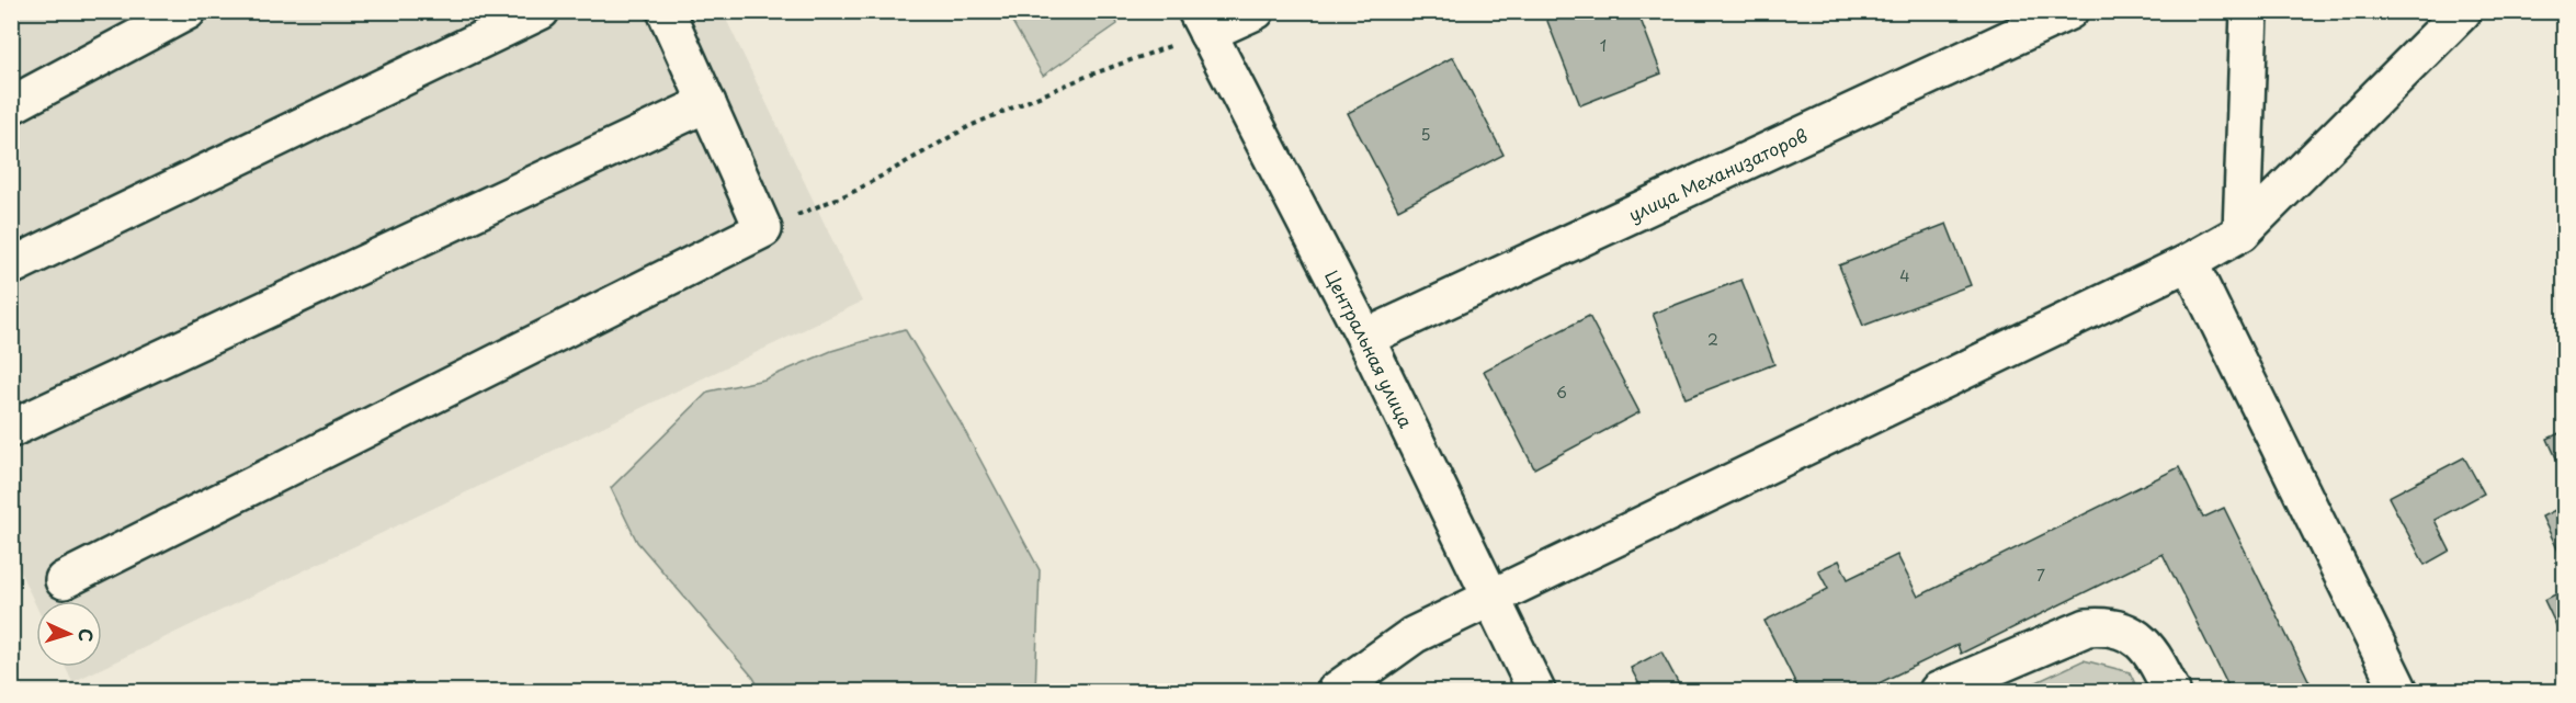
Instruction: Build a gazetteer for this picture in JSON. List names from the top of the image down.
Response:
{
  "streets": {
    "street": ["улица Механизаторов", "Центральная улица"]
  },
  "crossings": [
    ["улица Механизаторов", "Центральная улица"]
  ],
  "house_numbers": [
    "1",
    "5",
    "4",
    "2",
    "6",
    "7"
  ],
  "north": "right"
}
